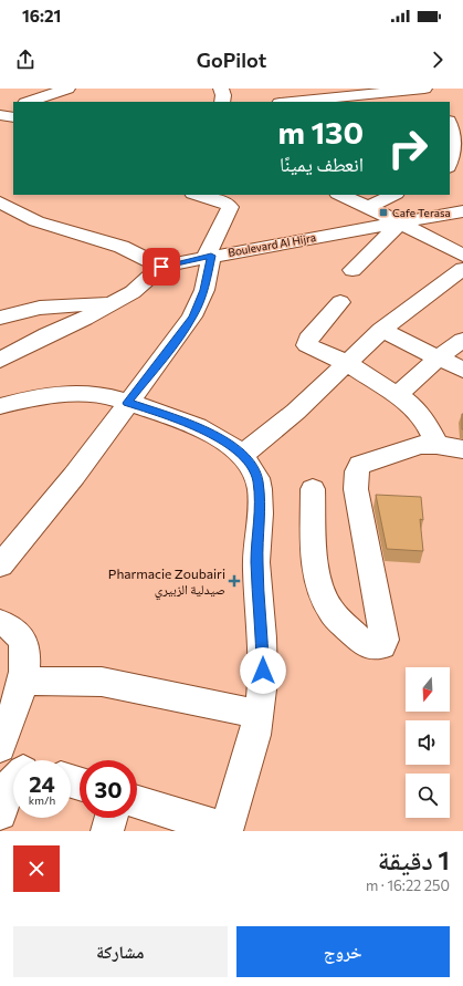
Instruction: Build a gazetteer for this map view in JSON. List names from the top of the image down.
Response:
{
  "streets": {
    "street": ["Boulevard Al Hijra"]
  },
  "places": {
    "transit": ["Cafe Terasa"],
    "health": ["Pharmacie Zoubairi صيدلية الزبيري"]
  },
  "north": "bottom",
  "page": {
    "status": "16:21",
    "header": "GoPilot",
    "turn": ["130 m", "انعطف يمينًا"],
    "speed": "24 km/h",
    "limit": "30",
    "heading": ["1 دقيقة", "250 m · 16:22"],
    "buttons": ["خروج", "مشاركة"]
  }
}
